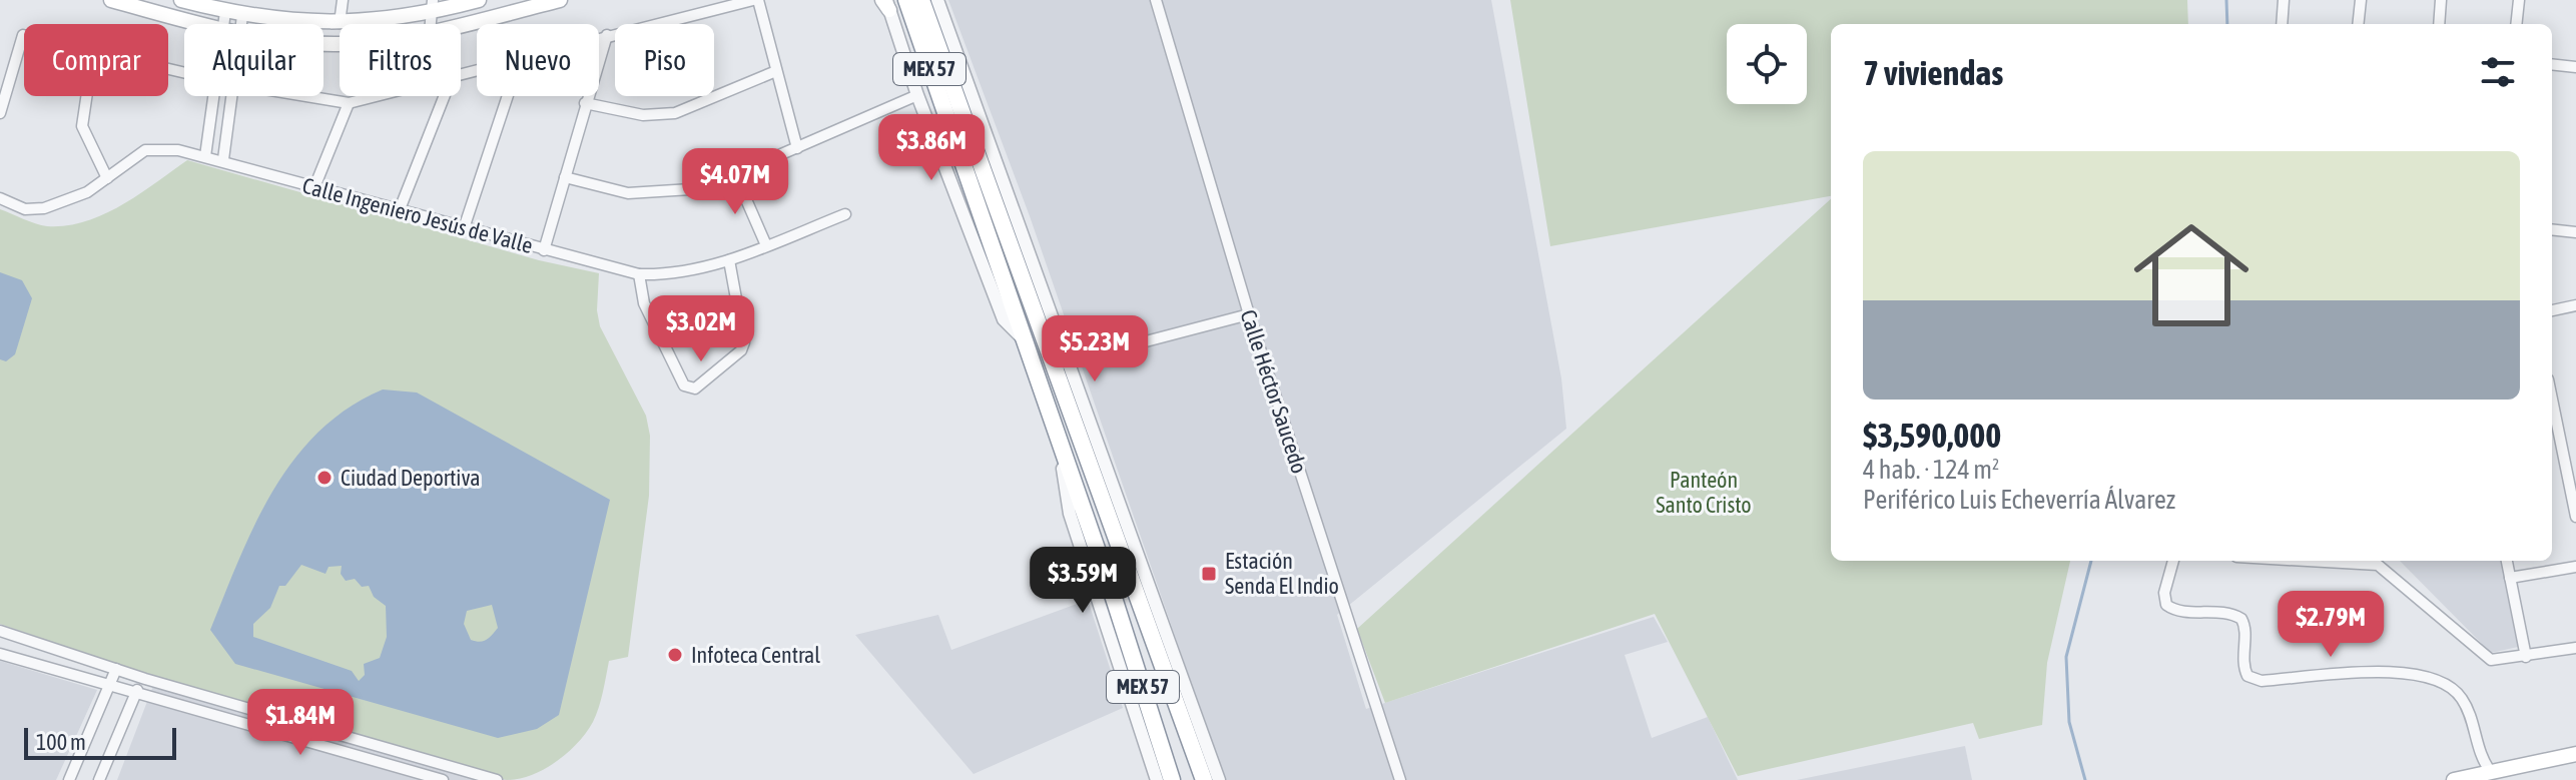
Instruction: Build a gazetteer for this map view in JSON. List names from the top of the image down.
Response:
{
  "streets": {
    "highway": ["MEX 57"],
    "street": ["Calle Ingeniero Jesús de Valle", "Calle Héctor Saucedo"]
  },
  "parks": ["Panteón Santo Cristo"],
  "places": {
    "other": ["Ciudad Deportiva", "Infoteca Central"],
    "transit": ["Estación Senda El Indio"]
  },
  "scale_bar": "100 m",
  "page": {
    "chip": [
      "Comprar",
      "Alquilar",
      "Filtros",
      "Nuevo",
      "Piso"
    ],
    "heading": "7 viviendas",
    "price": [
      "$3.86M",
      "$4.07M",
      "$3.02M",
      "$5.23M",
      "$3.59M",
      "$2.79M",
      "$1.84M"
    ],
    "list": [
      {
        "name": "$3,590,000",
        "note": "4 hab. · 124 m² · Periférico Luis Echeverría Álvarez"
      }
    ],
    "scale": "100 m"
  }
}
